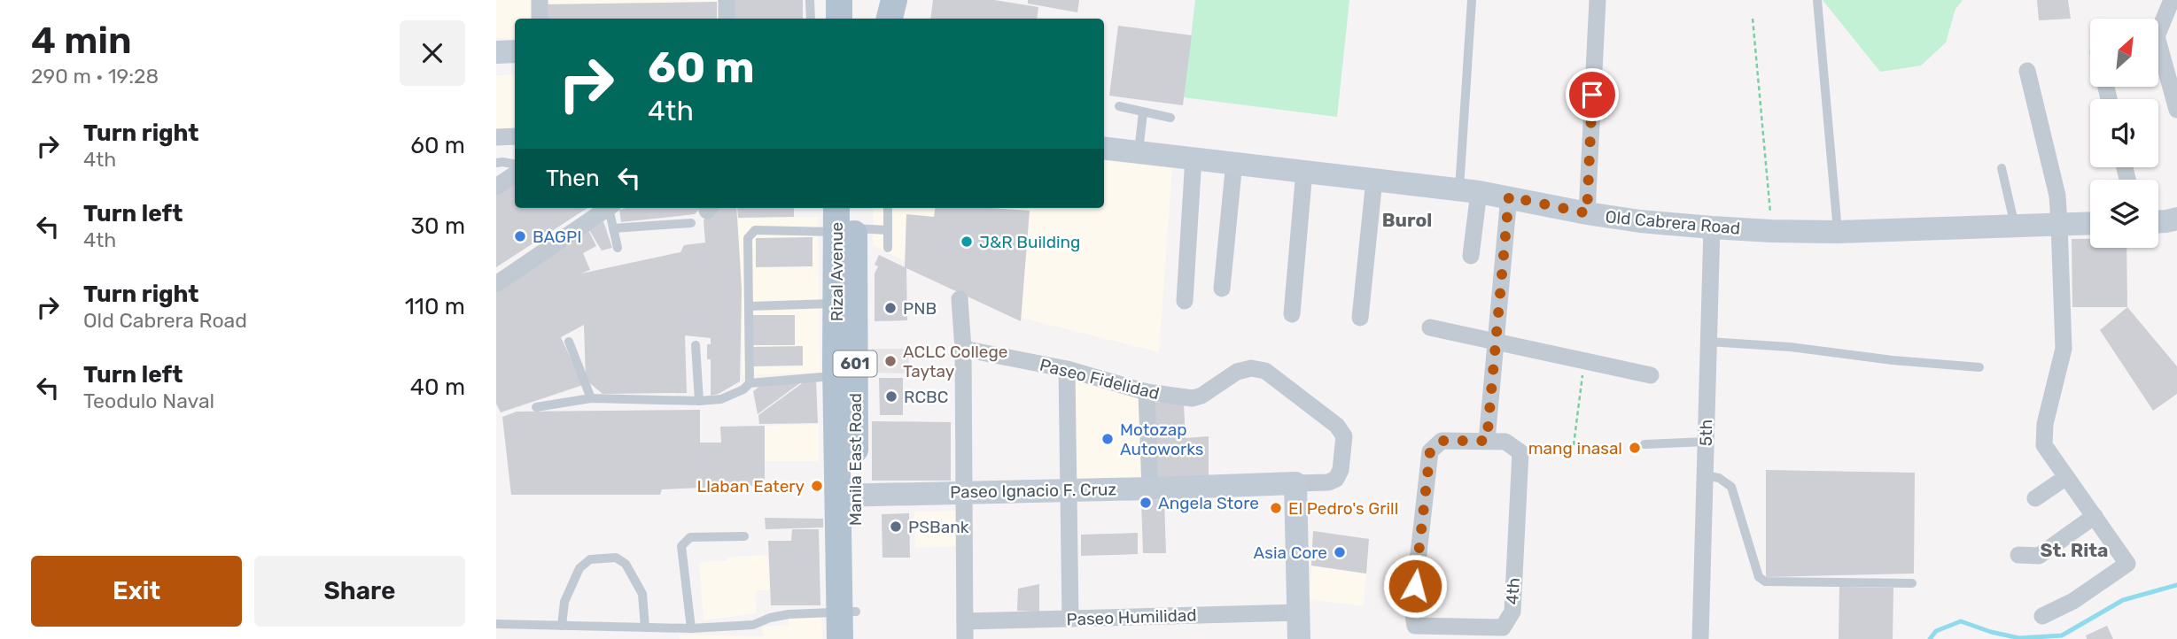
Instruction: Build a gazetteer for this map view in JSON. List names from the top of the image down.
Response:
{
  "streets": {
    "main road": ["Rizal Avenue", "601", "Manila East Road"],
    "street": [
      "Old Cabrera Road",
      "Paseo Fidelidad",
      "5th",
      "Paseo Ignacio F. Cruz",
      "4th",
      "Paseo Humilidad"
    ]
  },
  "crossings": [
    ["Old Cabrera Road", "5th"],
    ["Rizal Avenue", "Manila East Road"],
    ["601", "Manila East Road"],
    ["Paseo Fidelidad", "Paseo Ignacio F. Cruz"],
    ["Manila East Road", "Paseo Ignacio F. Cruz"]
  ],
  "districts": ["Burol", "St. Rita"],
  "places": [
    "BAGPI",
    "J&R Building",
    "PNB",
    "ACLC College Taytay",
    "RCBC",
    "Motozap Autoworks",
    "mang inasal",
    "Llaban Eatery",
    "Angela Store",
    "El Pedro's Grill",
    "PSBank",
    "Asia Core"
  ],
  "north": "top right",
  "page": {
    "heading": ["4 min", "290 m · 19:28"],
    "turn": ["60 m", "4th"],
    "list": [
      {
        "name": "Turn right",
        "note": "4th",
        "value": "60 m"
      },
      {
        "name": "Turn left",
        "note": "4th",
        "value": "30 m"
      },
      {
        "name": "Turn right",
        "note": "Old Cabrera Road",
        "value": "110 m"
      },
      {
        "name": "Turn left",
        "note": "Teodulo Naval",
        "value": "40 m"
      }
    ],
    "then": "Then",
    "buttons": ["Exit", "Share"]
  }
}
